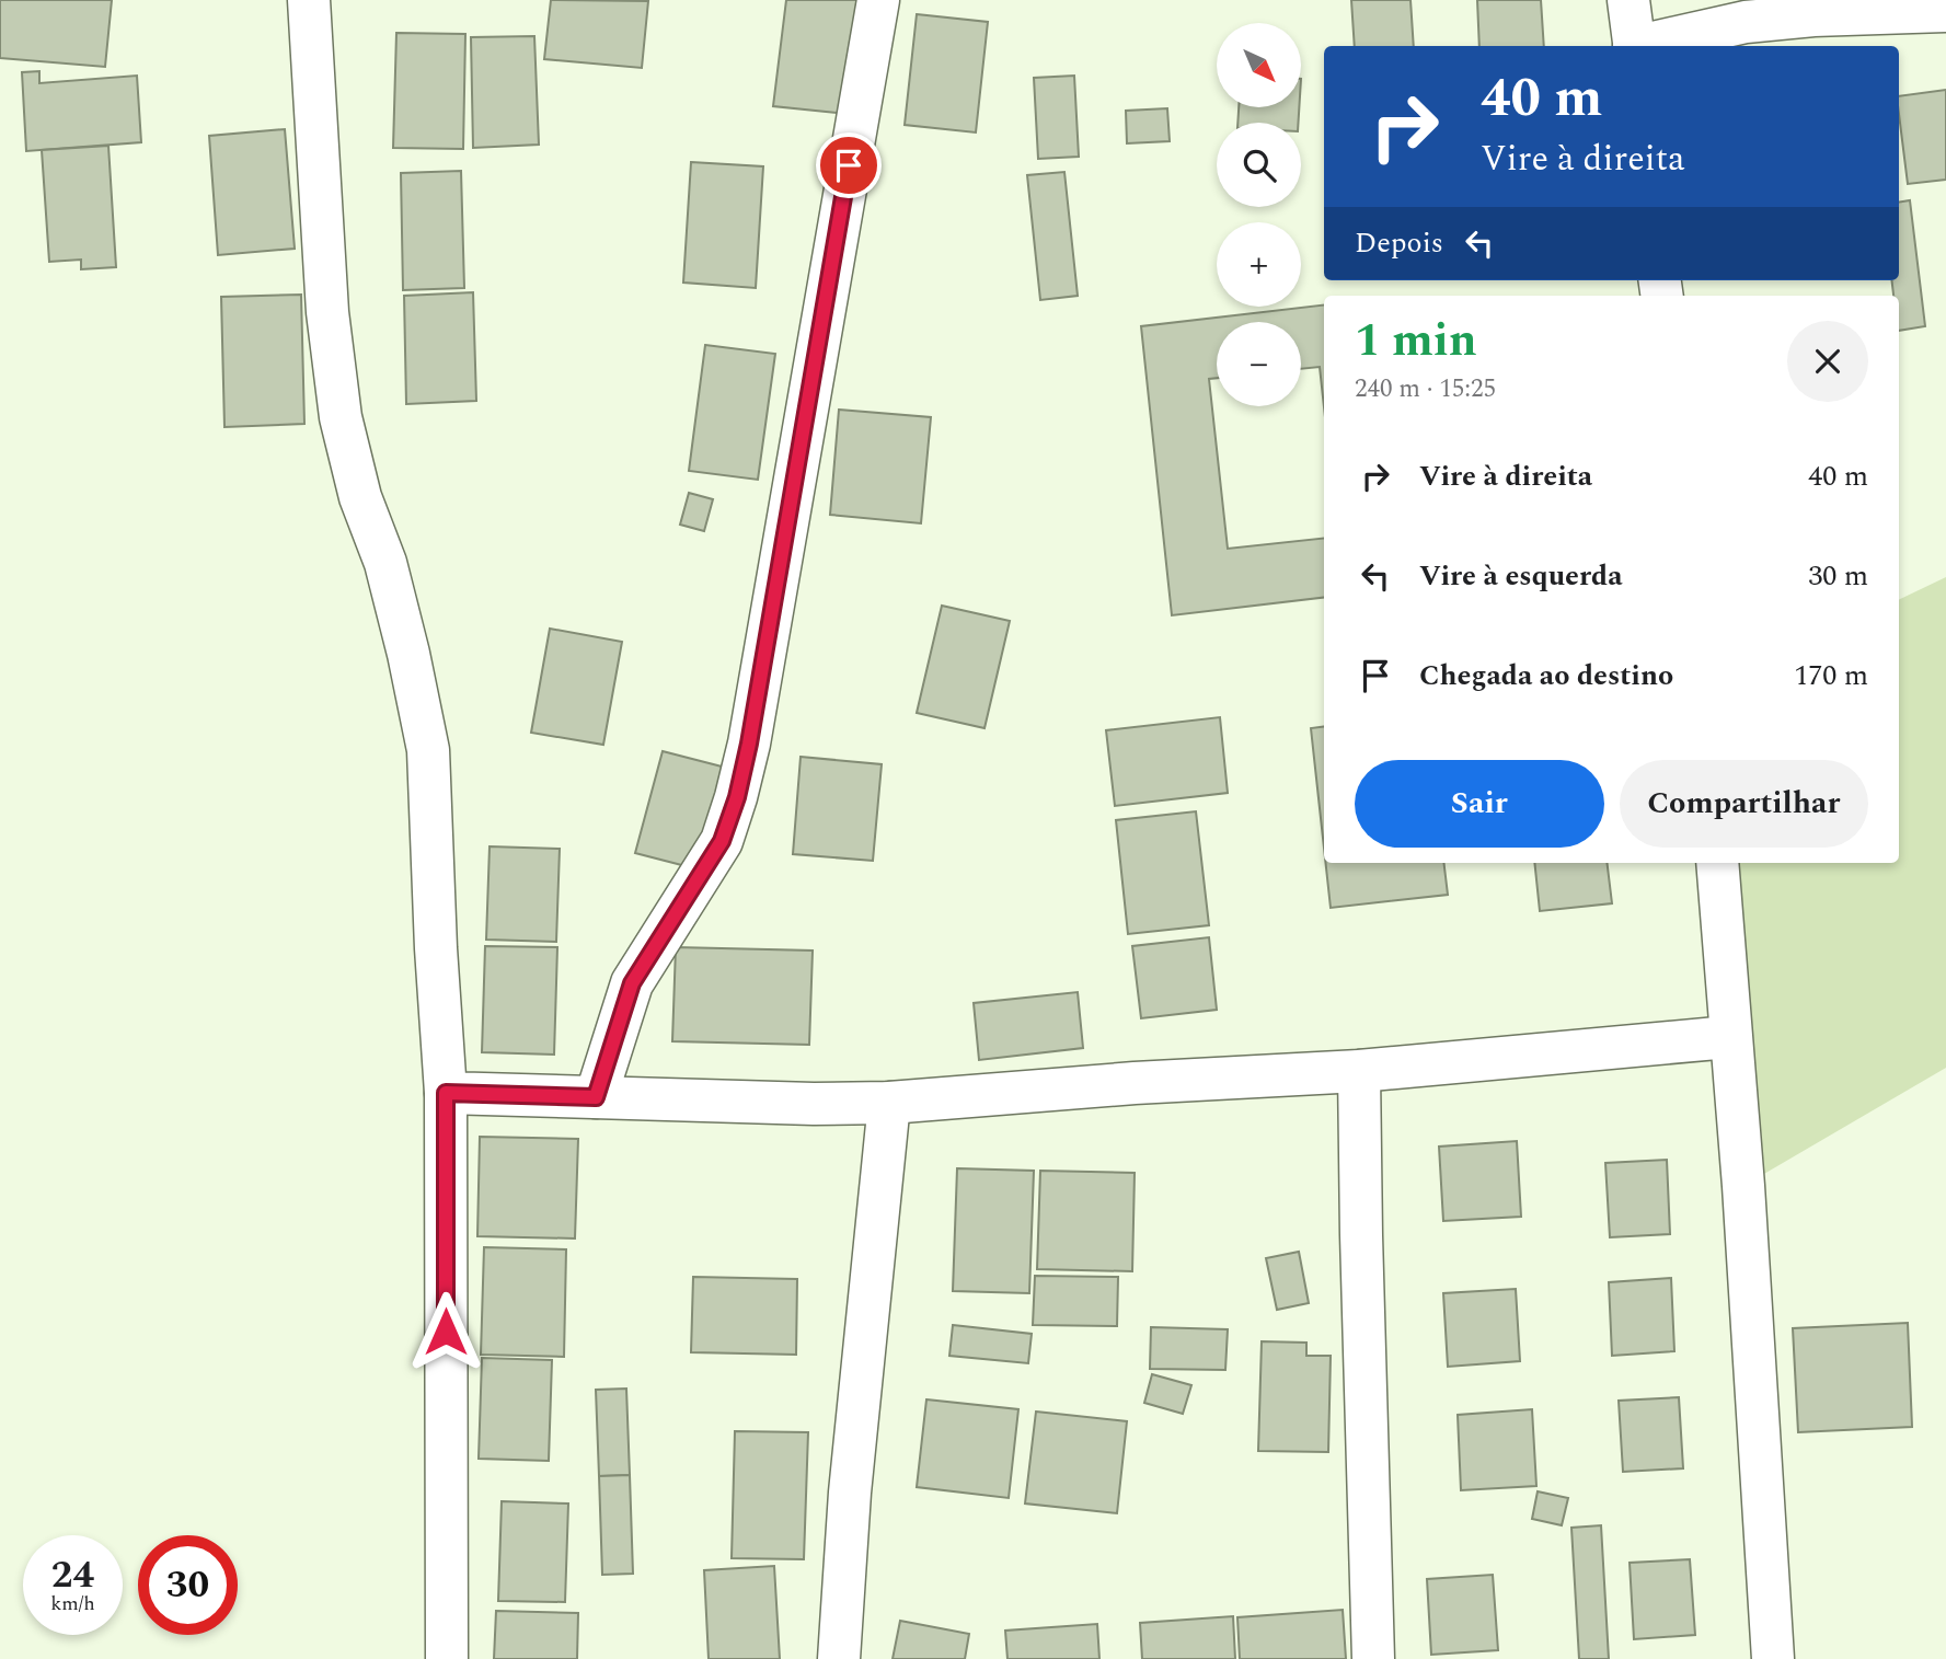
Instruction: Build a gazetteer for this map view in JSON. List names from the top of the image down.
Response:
{
  "north": "bottom right",
  "page": {
    "map_buttons": ["+", "−"],
    "turn": ["40 m", "Vire à direita"],
    "then": "Depois",
    "heading": ["1 min", "240 m · 15:25"],
    "list": [
      {
        "name": "Vire à direita",
        "value": "40 m"
      },
      {
        "name": "Vire à esquerda",
        "value": "30 m"
      },
      {
        "name": "Chegada ao destino",
        "value": "170 m"
      }
    ],
    "buttons": ["Sair", "Compartilhar"],
    "speed": "24 km/h",
    "limit": "30"
  }
}
